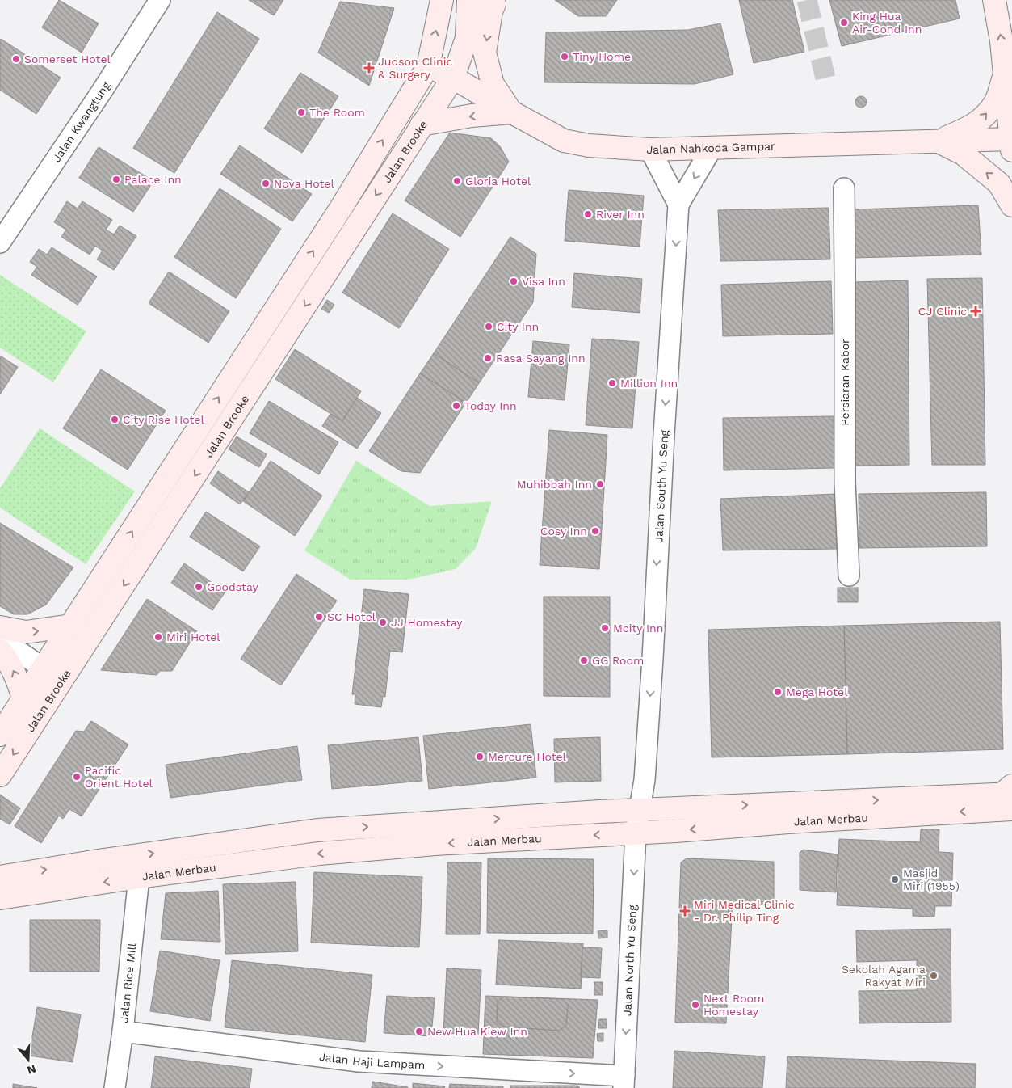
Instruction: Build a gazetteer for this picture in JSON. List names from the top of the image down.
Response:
{
  "streets": {
    "street": [
      "Jalan Kwangtung",
      "Jalan Nahkoda Gampar",
      "Jalan Brooke",
      "Persiaran Kabor",
      "Jalan South Yu Seng",
      "Jalan Merbau",
      "Jalan North Yu Seng",
      "Jalan Rice Mill",
      "Jalan Haji Lampam"
    ]
  },
  "crossings": [
    ["Jalan Nahkoda Gampar", "Jalan Brooke"],
    ["Jalan Nahkoda Gampar", "Jalan South Yu Seng"],
    ["Jalan South Yu Seng", "Jalan Merbau"],
    ["Jalan South Yu Seng", "Jalan North Yu Seng"],
    ["Jalan Merbau", "Jalan North Yu Seng"],
    ["Jalan Merbau", "Jalan Rice Mill"],
    ["Jalan North Yu Seng", "Jalan Haji Lampam"],
    ["Jalan Rice Mill", "Jalan Haji Lampam"]
  ],
  "one_way": ["Jalan South Yu Seng", "Jalan North Yu Seng", "Jalan Haji Lampam"],
  "places": {
    "other": [
      "King Hua Air-Cond Inn",
      "Tiny Home",
      "Somerset Hotel",
      "The Room",
      "Palace Inn",
      "Gloria Hotel",
      "Nova Hotel",
      "River Inn",
      "Visa Inn",
      "City Inn",
      "Rasa Sayang Inn",
      "Million Inn",
      "Today Inn",
      "City Rise Hotel",
      "Muhibbah Inn",
      "Cosy Inn",
      "Goodstay",
      "SC Hotel",
      "JJ Homestay",
      "Mcity Inn",
      "Miri Hotel",
      "GG Room",
      "Mega Hotel",
      "Mercure Hotel",
      "Pacific Orient Hotel",
      "Masjid Miri (1955)",
      "Sekolah Agama Rakyat Miri",
      "Next Room Homestay",
      "New Hua Kiew Inn"
    ],
    "health": ["Judson Clinic & Surgery", "CJ Clinic", "Miri Medical Clinic - Dr. Philip Ting"]
  },
  "north": "bottom"
}
